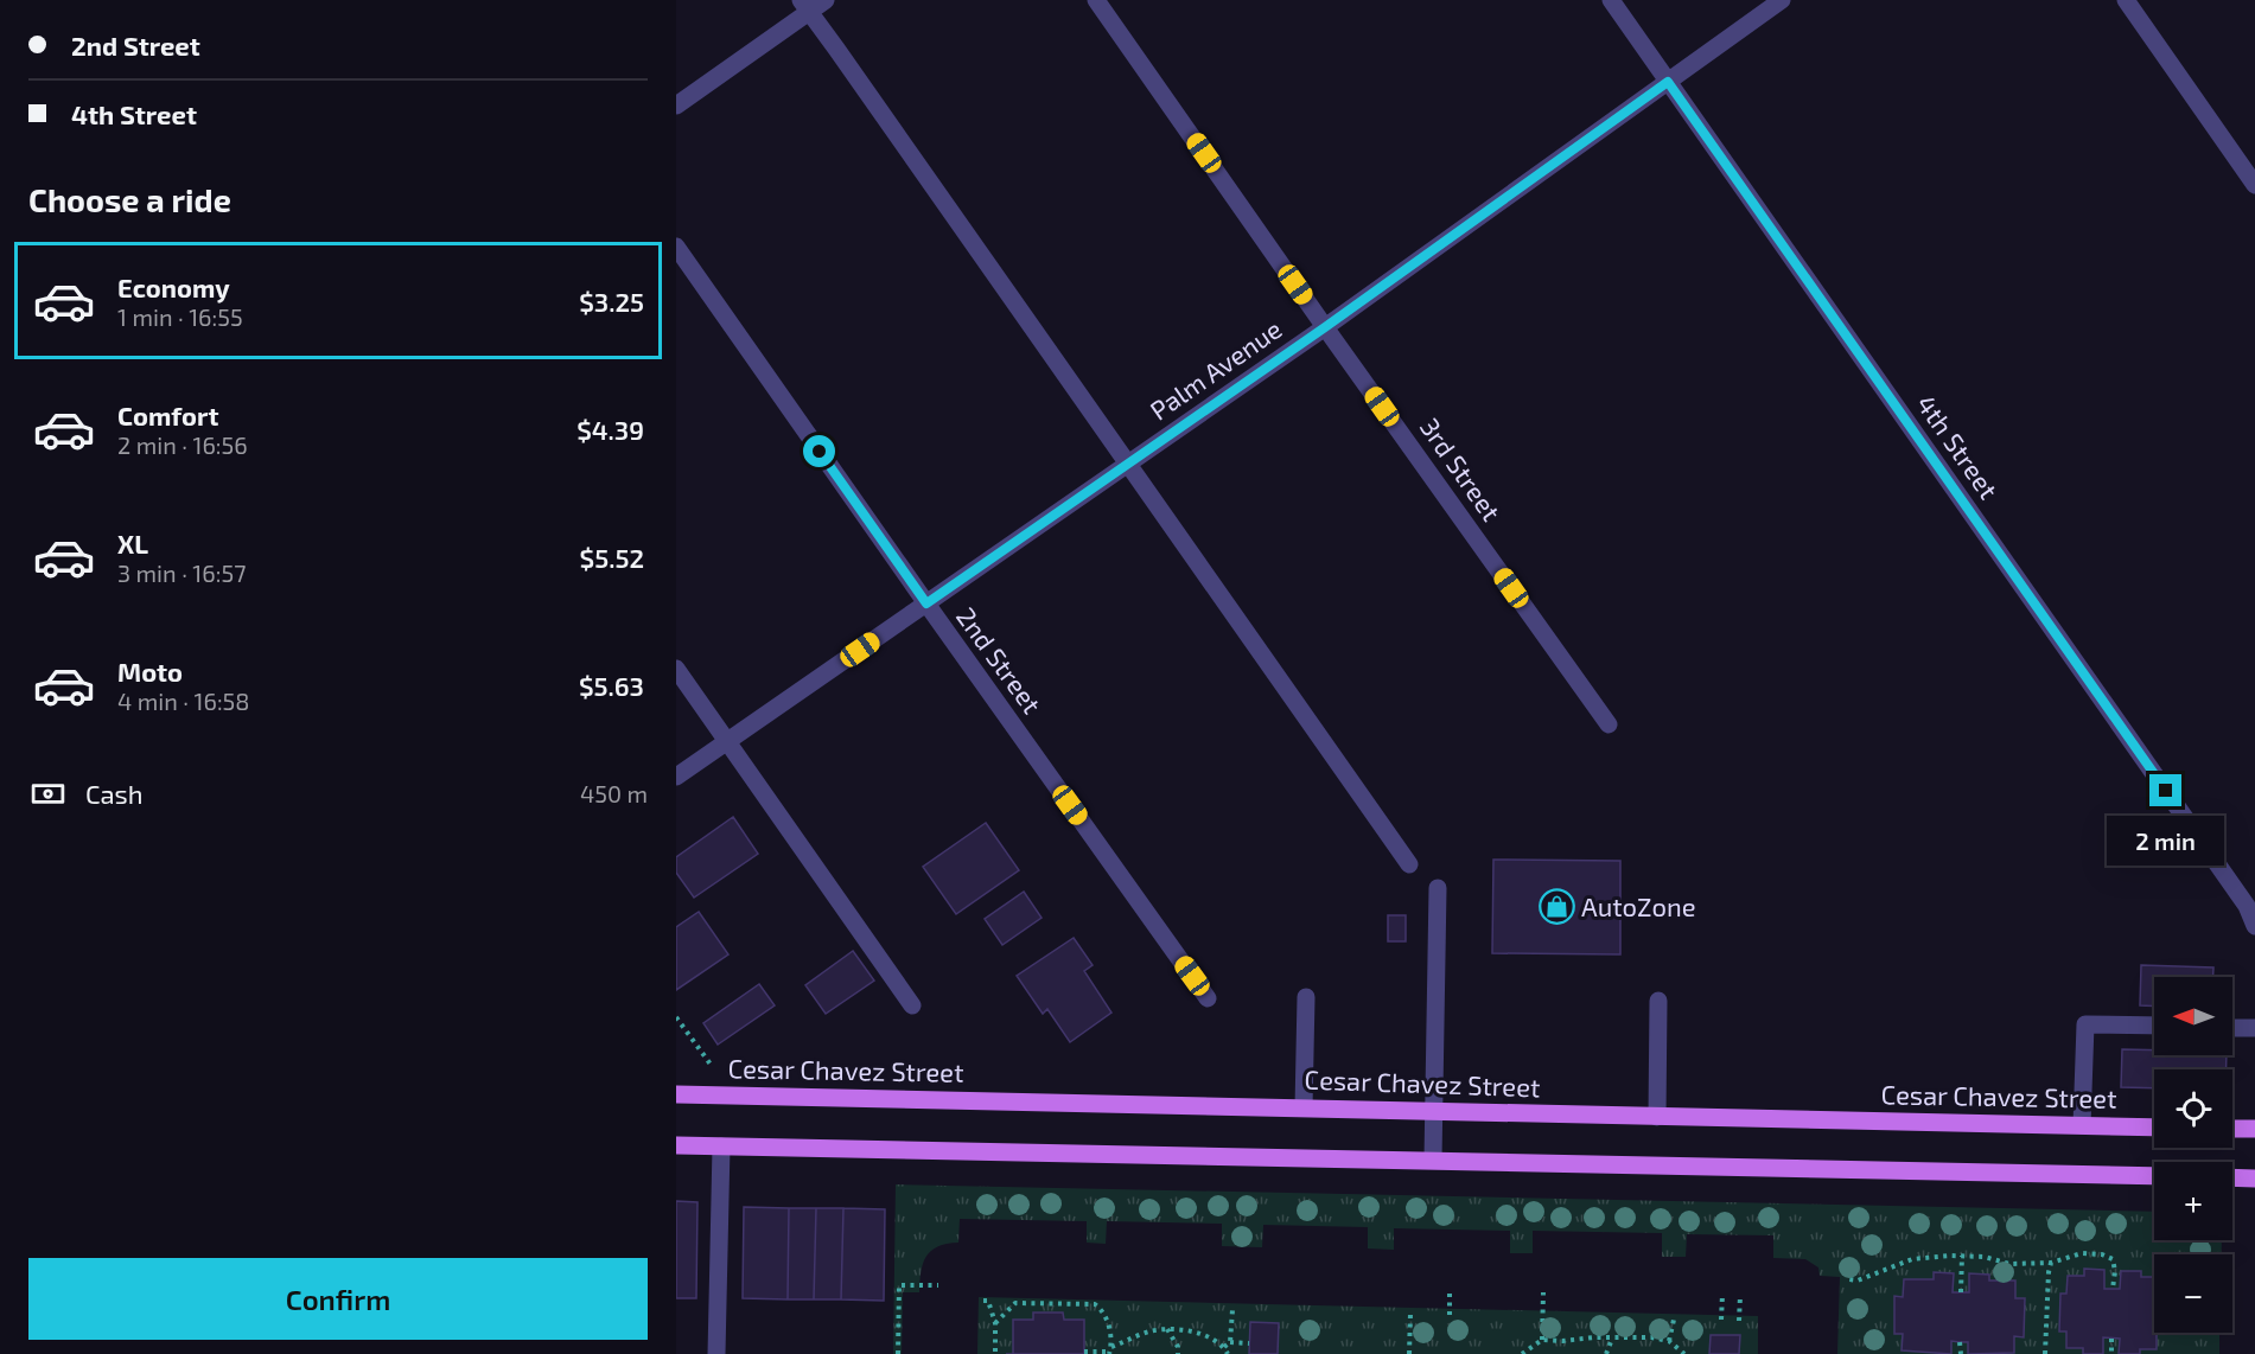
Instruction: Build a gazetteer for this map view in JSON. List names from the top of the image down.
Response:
{
  "streets": {
    "main road": ["Cesar Chavez Street"],
    "street": [
      "Palm Avenue",
      "4th Street",
      "3rd Street",
      "2nd Street"
    ]
  },
  "crossings": [
    ["Palm Avenue", "4th Street"],
    ["Palm Avenue", "3rd Street"],
    ["Palm Avenue", "2nd Street"]
  ],
  "places": {
    "shop": ["AutoZone"]
  },
  "north": "left",
  "page": {
    "banner": ["2nd Street", "4th Street"],
    "heading": "Choose a ride",
    "list": [
      {
        "name": "Economy",
        "note": "1 min · 16:55",
        "value": "$3.25"
      },
      {
        "name": "Comfort",
        "note": "2 min · 16:56",
        "value": "$4.39"
      },
      {
        "name": "XL",
        "note": "3 min · 16:57",
        "value": "$5.52"
      },
      {
        "name": "Moto",
        "note": "4 min · 16:58",
        "value": "$5.63"
      }
    ],
    "pay": ["Cash", "450 m"],
    "bubble": "2 min",
    "map_buttons": ["+", "−"],
    "buttons": "Confirm"
  }
}
